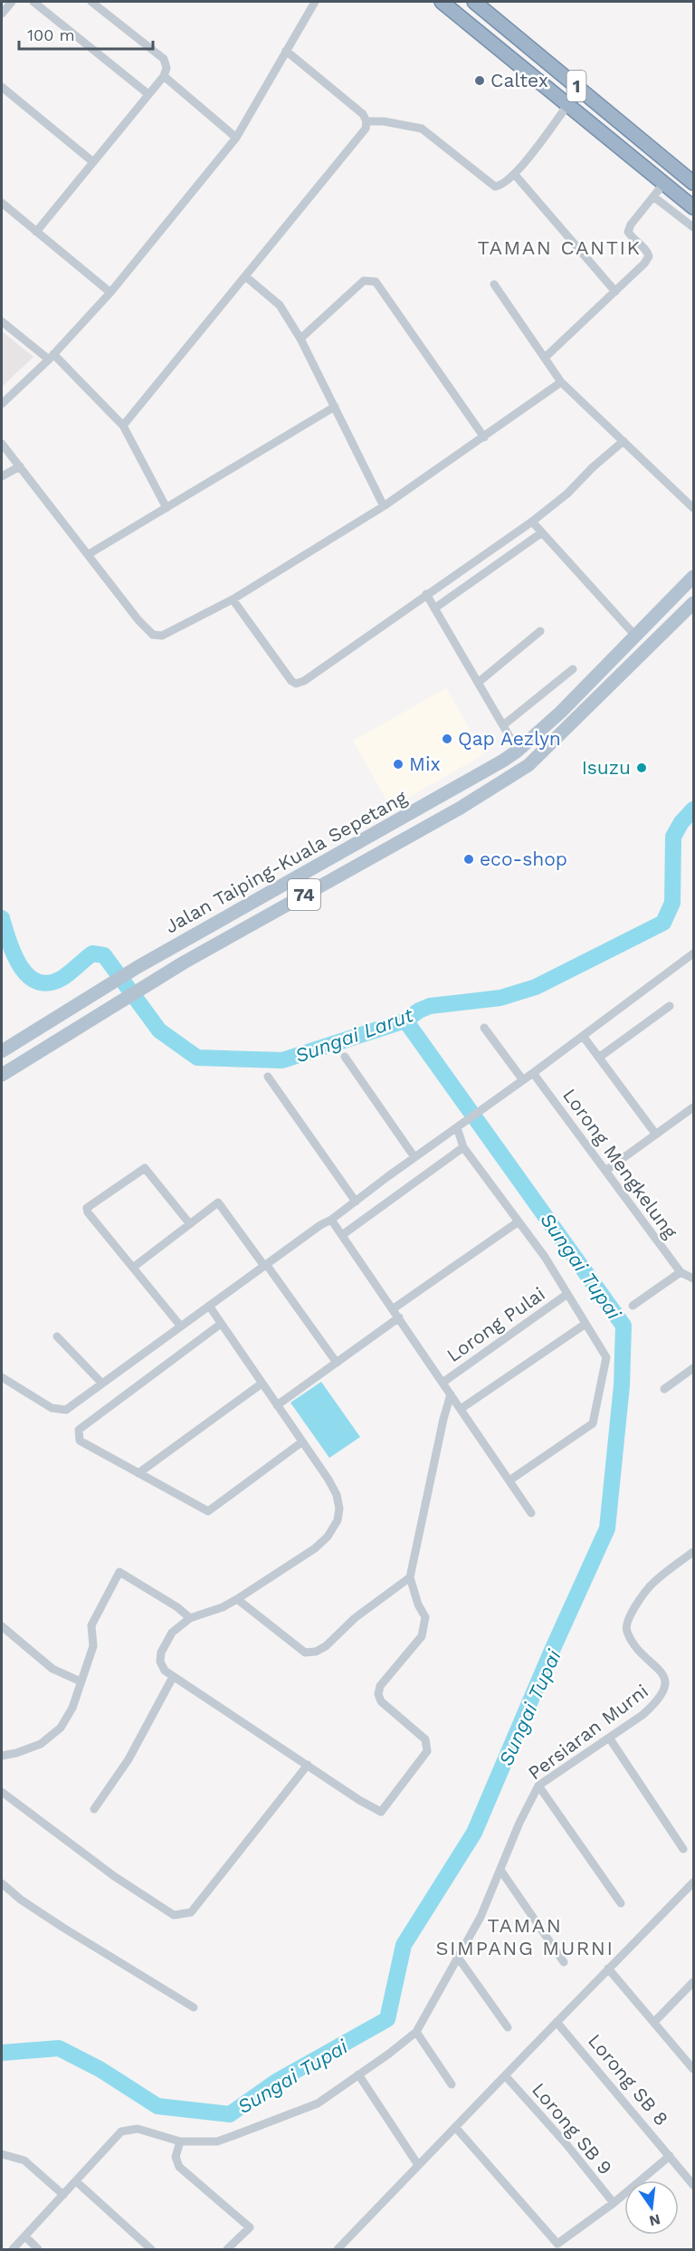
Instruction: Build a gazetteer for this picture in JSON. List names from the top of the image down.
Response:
{
  "streets": {
    "highway": ["1"],
    "main road": ["Jalan Taiping-Kuala Sepetang", "74"],
    "street": [
      "Lorong Mengkelung",
      "Lorong Pulai",
      "Persiaran Murni",
      "Lorong SB 8",
      "Lorong SB 9"
    ]
  },
  "districts": ["TAMAN CANTIK", "TAMAN SIMPANG MURNI"],
  "water": ["Sungai Larut", "Sungai Tupai"],
  "places": [
    "Caltex",
    "Qap Aezlyn",
    "Mix",
    "Isuzu",
    "eco-shop"
  ],
  "scale_bar": "100 m",
  "north": "bottom"
}
